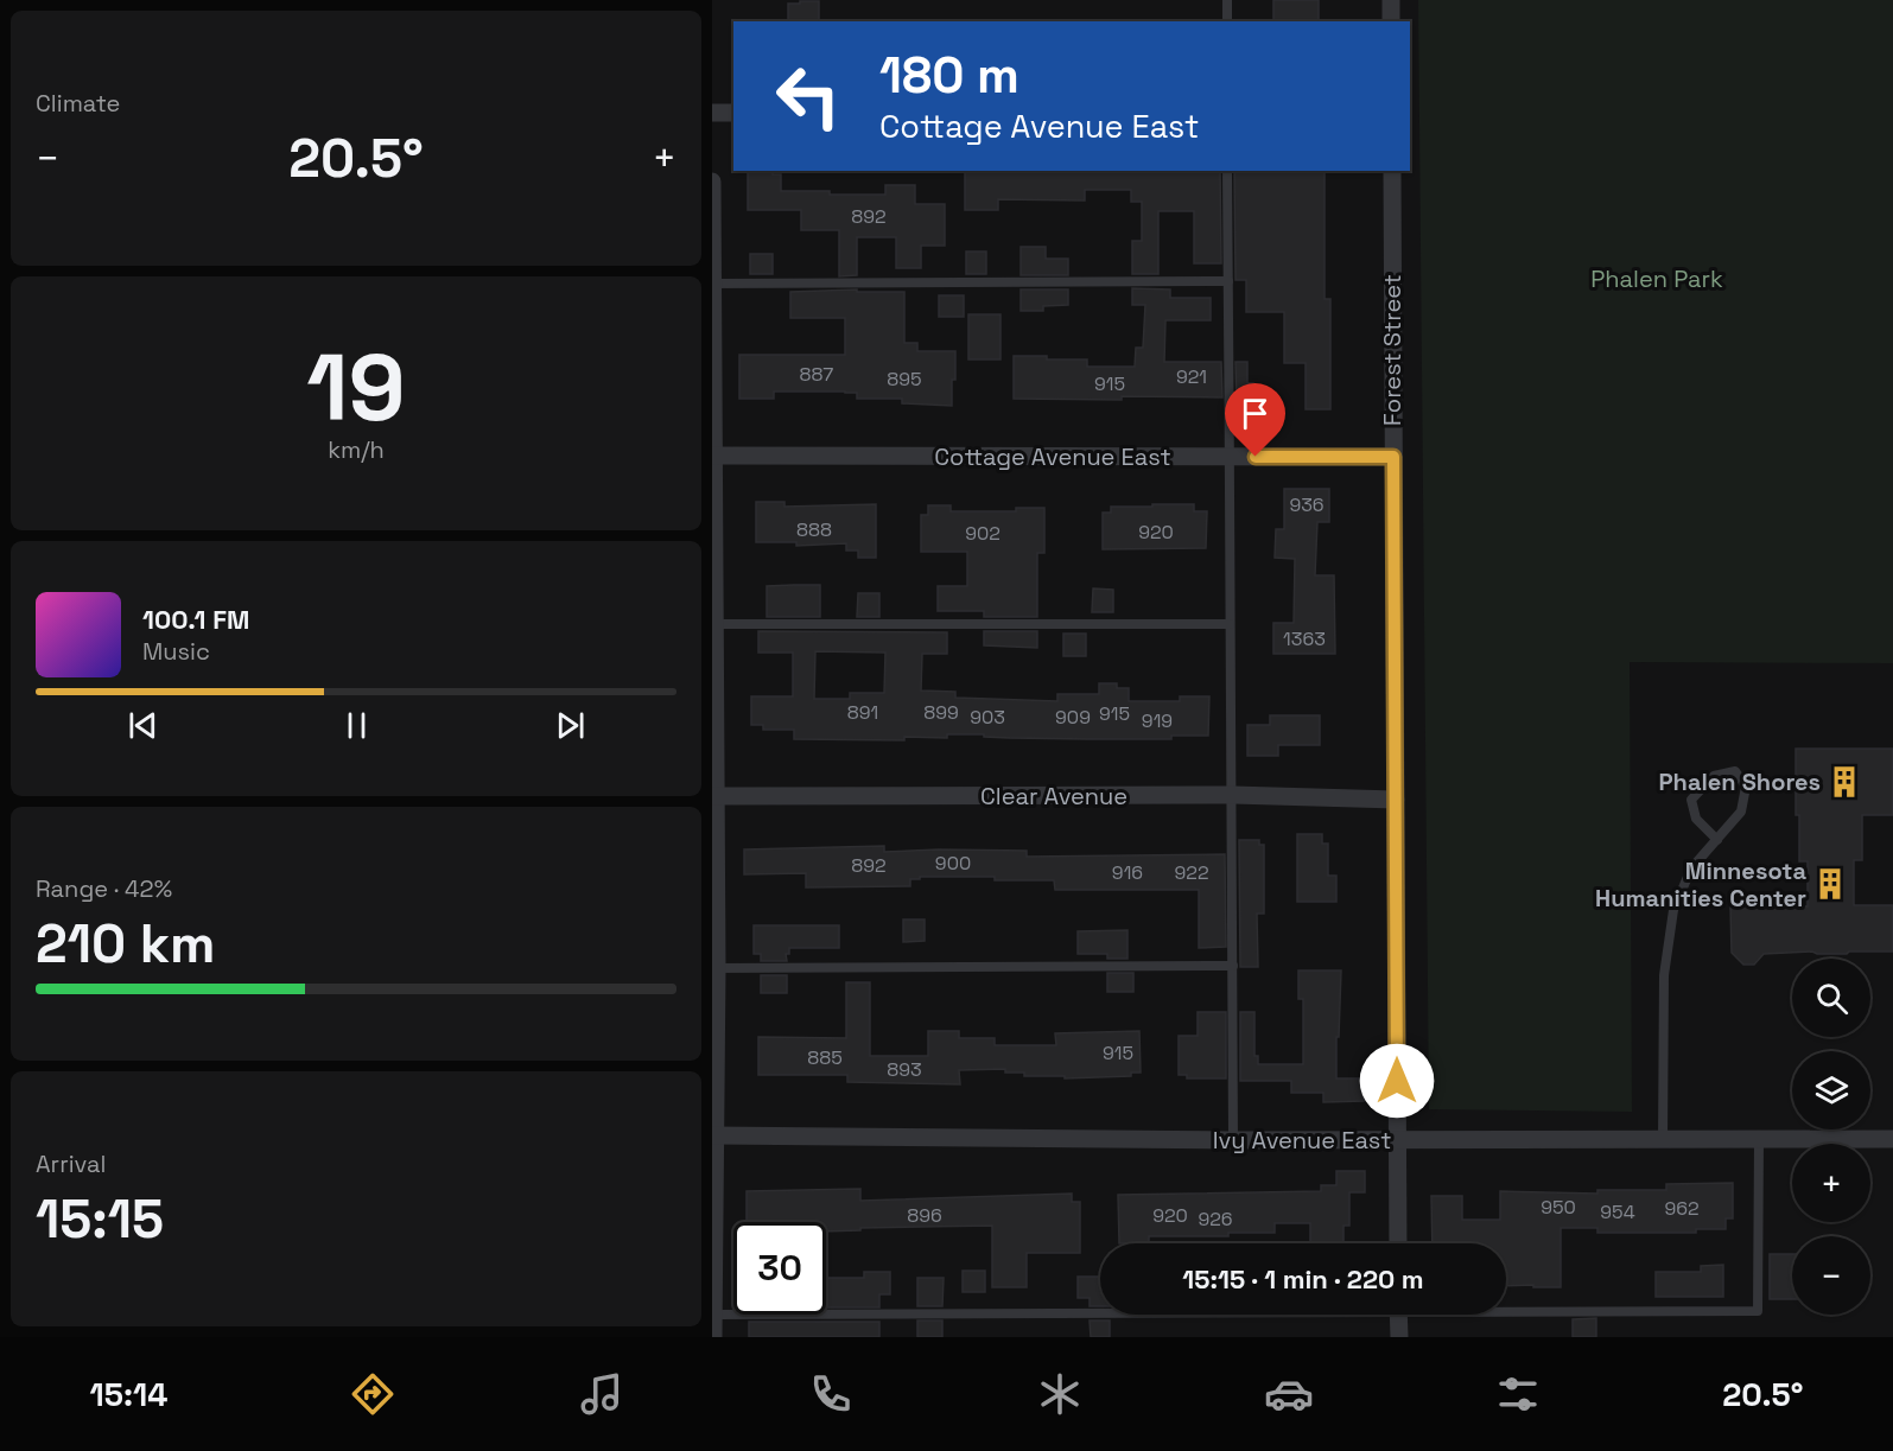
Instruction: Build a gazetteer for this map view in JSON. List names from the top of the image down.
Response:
{
  "streets": {
    "street": [
      "Forest Street",
      "Cottage Avenue East",
      "Clear Avenue",
      "Ivy Avenue East"
    ]
  },
  "crossings": [
    ["Forest Street", "Cottage Avenue East"],
    ["Forest Street", "Clear Avenue"],
    ["Forest Street", "Ivy Avenue East"]
  ],
  "parks": ["Phalen Park"],
  "places": {
    "building": ["Phalen Shores", "Minnesota Humanities Center"]
  },
  "house_numbers": [
    "892",
    "887",
    "921",
    "895",
    "915",
    "936",
    "888",
    "920",
    "902",
    "1363",
    "891",
    "899",
    "915",
    "903",
    "909",
    "919",
    "900",
    "892",
    "916",
    "922",
    "915",
    "885",
    "893",
    "950",
    "962",
    "954",
    "896",
    "920",
    "926"
  ],
  "page": {
    "tile": [
      "Climate",
      ["19", "km/h"],
      ["Range · 42%", "210 km"],
      ["Arrival", "15:15"]
    ],
    "turn": ["180 m", "Cottage Avenue East"],
    "heat": ["−", "20.5°", "+"],
    "song": ["100.1 FM", "Music"],
    "map_buttons": ["+", "−"],
    "limit": "30",
    "trip": "15:15 · 1 min · 220 m",
    "tabs": ["15:14", "20.5°"]
  }
}
